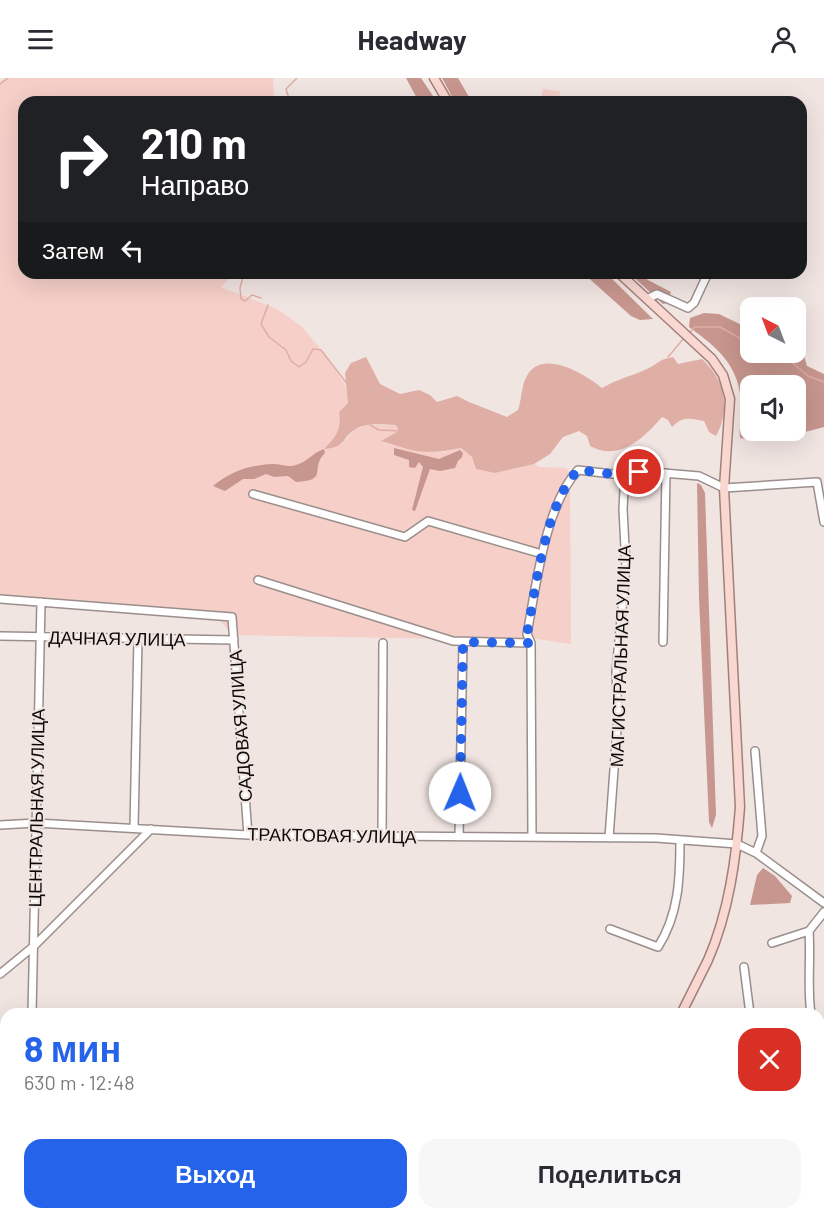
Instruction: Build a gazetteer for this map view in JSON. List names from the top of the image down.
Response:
{
  "streets": {
    "street": [
      "ДАЧНАЯ УЛИЦА",
      "МАГИСТРАЛЬНАЯ УЛИЦА",
      "САДОВАЯ УЛИЦА",
      "ЦЕНТРАЛЬНАЯ УЛИЦА",
      "ТРАКТОВАЯ УЛИЦА"
    ]
  },
  "crossings": [
    ["ДАЧНАЯ УЛИЦА", "САДОВАЯ УЛИЦА"],
    ["ДАЧНАЯ УЛИЦА", "ЦЕНТРАЛЬНАЯ УЛИЦА"],
    ["МАГИСТРАЛЬНАЯ УЛИЦА", "ТРАКТОВАЯ УЛИЦА"],
    ["САДОВАЯ УЛИЦА", "ЦЕНТРАЛЬНАЯ УЛИЦА"],
    ["САДОВАЯ УЛИЦА", "ТРАКТОВАЯ УЛИЦА"],
    ["ЦЕНТРАЛЬНАЯ УЛИЦА", "ТРАКТОВАЯ УЛИЦА"]
  ],
  "north": "top left",
  "page": {
    "header": "Headway",
    "turn": ["210 m", "Направо"],
    "then": "Затем",
    "heading": ["8 мин", "630 m · 12:48"],
    "buttons": ["Выход", "Поделиться"]
  }
}
